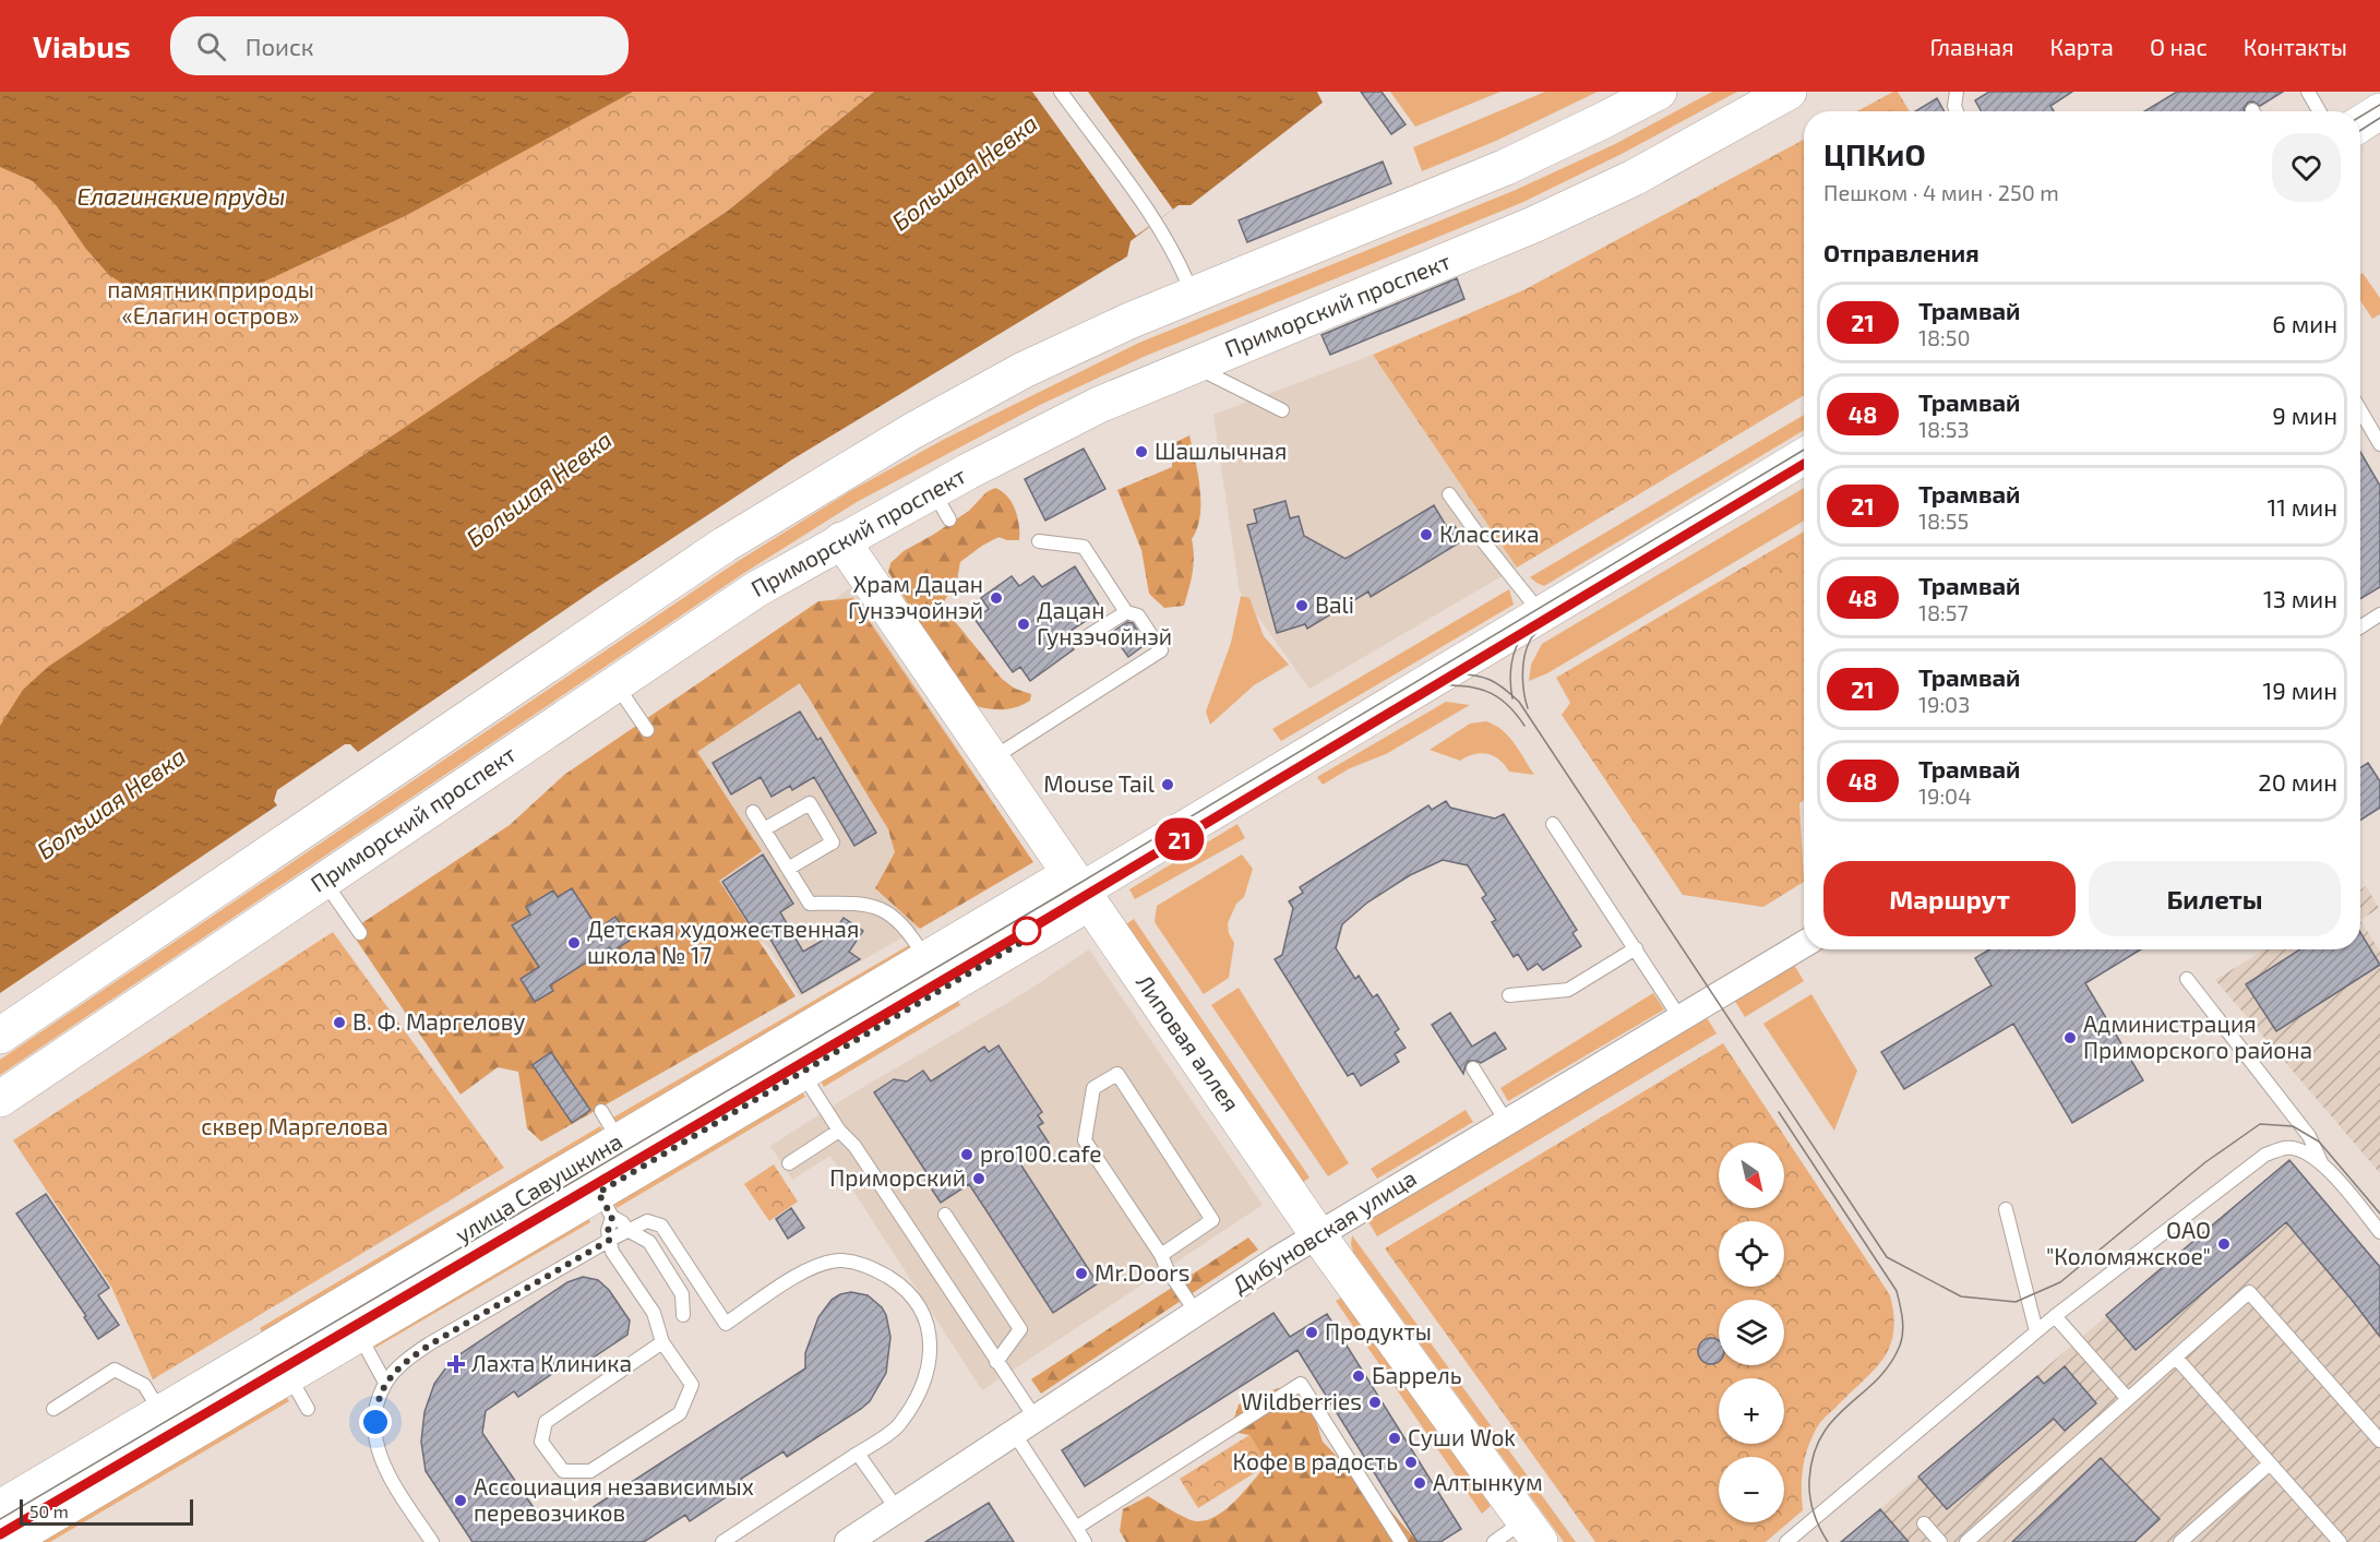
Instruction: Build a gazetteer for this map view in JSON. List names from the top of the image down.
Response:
{
  "streets": {
    "main road": ["Приморский проспект", "Липовая аллея", "улица Савушкина"],
    "street": ["Дибуновская улица"]
  },
  "crossings": [
    ["Приморский проспект", "Липовая аллея"],
    ["Липовая аллея", "улица Савушкина"],
    ["Липовая аллея", "Дибуновская улица"]
  ],
  "water": ["Большая Невка", "Елагинские пруды"],
  "parks": ["памятник природы «Елагин остров»", "сквер Маргелова"],
  "places": {
    "other": [
      "Шашлычная",
      "Классика",
      "Храм Дацан Гунзэчойнэй",
      "Bali",
      "Дацан Гунзэчойнэй",
      "Mouse Tail",
      "Детская художественная школа № 17",
      "В. Ф. Маргелову",
      "Администрация Приморского района",
      "pro100.cafe",
      "Приморский",
      "ОАО \"Коломяжское\"",
      "Mr.Doors",
      "Продукты",
      "Баррель",
      "Wildberries",
      "Суши Wok",
      "Кофе в радость",
      "Алтынкум",
      "Ассоциация независимых перевозчиков"
    ],
    "health": ["Лахта Клиника"]
  },
  "lines": ["tram line 21"],
  "scale_bar": "50 m",
  "north": "bottom right",
  "page": {
    "header": "Viabus",
    "search": "Поиск",
    "nav": [
      "Главная",
      "Карта",
      "О нас",
      "Контакты"
    ],
    "on_map": "21",
    "heading": [
      ["ЦПКиО", "Пешком · 4 мин · 250 m"],
      "Отправления"
    ],
    "list": [
      {
        "mark": "21",
        "name": "Трамвай",
        "note": "18:50",
        "value": "6 мин"
      },
      {
        "mark": "48",
        "name": "Трамвай",
        "note": "18:53",
        "value": "9 мин"
      },
      {
        "mark": "21",
        "name": "Трамвай",
        "note": "18:55",
        "value": "11 мин"
      },
      {
        "mark": "48",
        "name": "Трамвай",
        "note": "18:57",
        "value": "13 мин"
      },
      {
        "mark": "21",
        "name": "Трамвай",
        "note": "19:03",
        "value": "19 мин"
      },
      {
        "mark": "48",
        "name": "Трамвай",
        "note": "19:04",
        "value": "20 мин"
      }
    ],
    "buttons": ["Маршрут", "Билеты"],
    "map_buttons": ["+", "−"],
    "scale": "50 m"
  }
}
